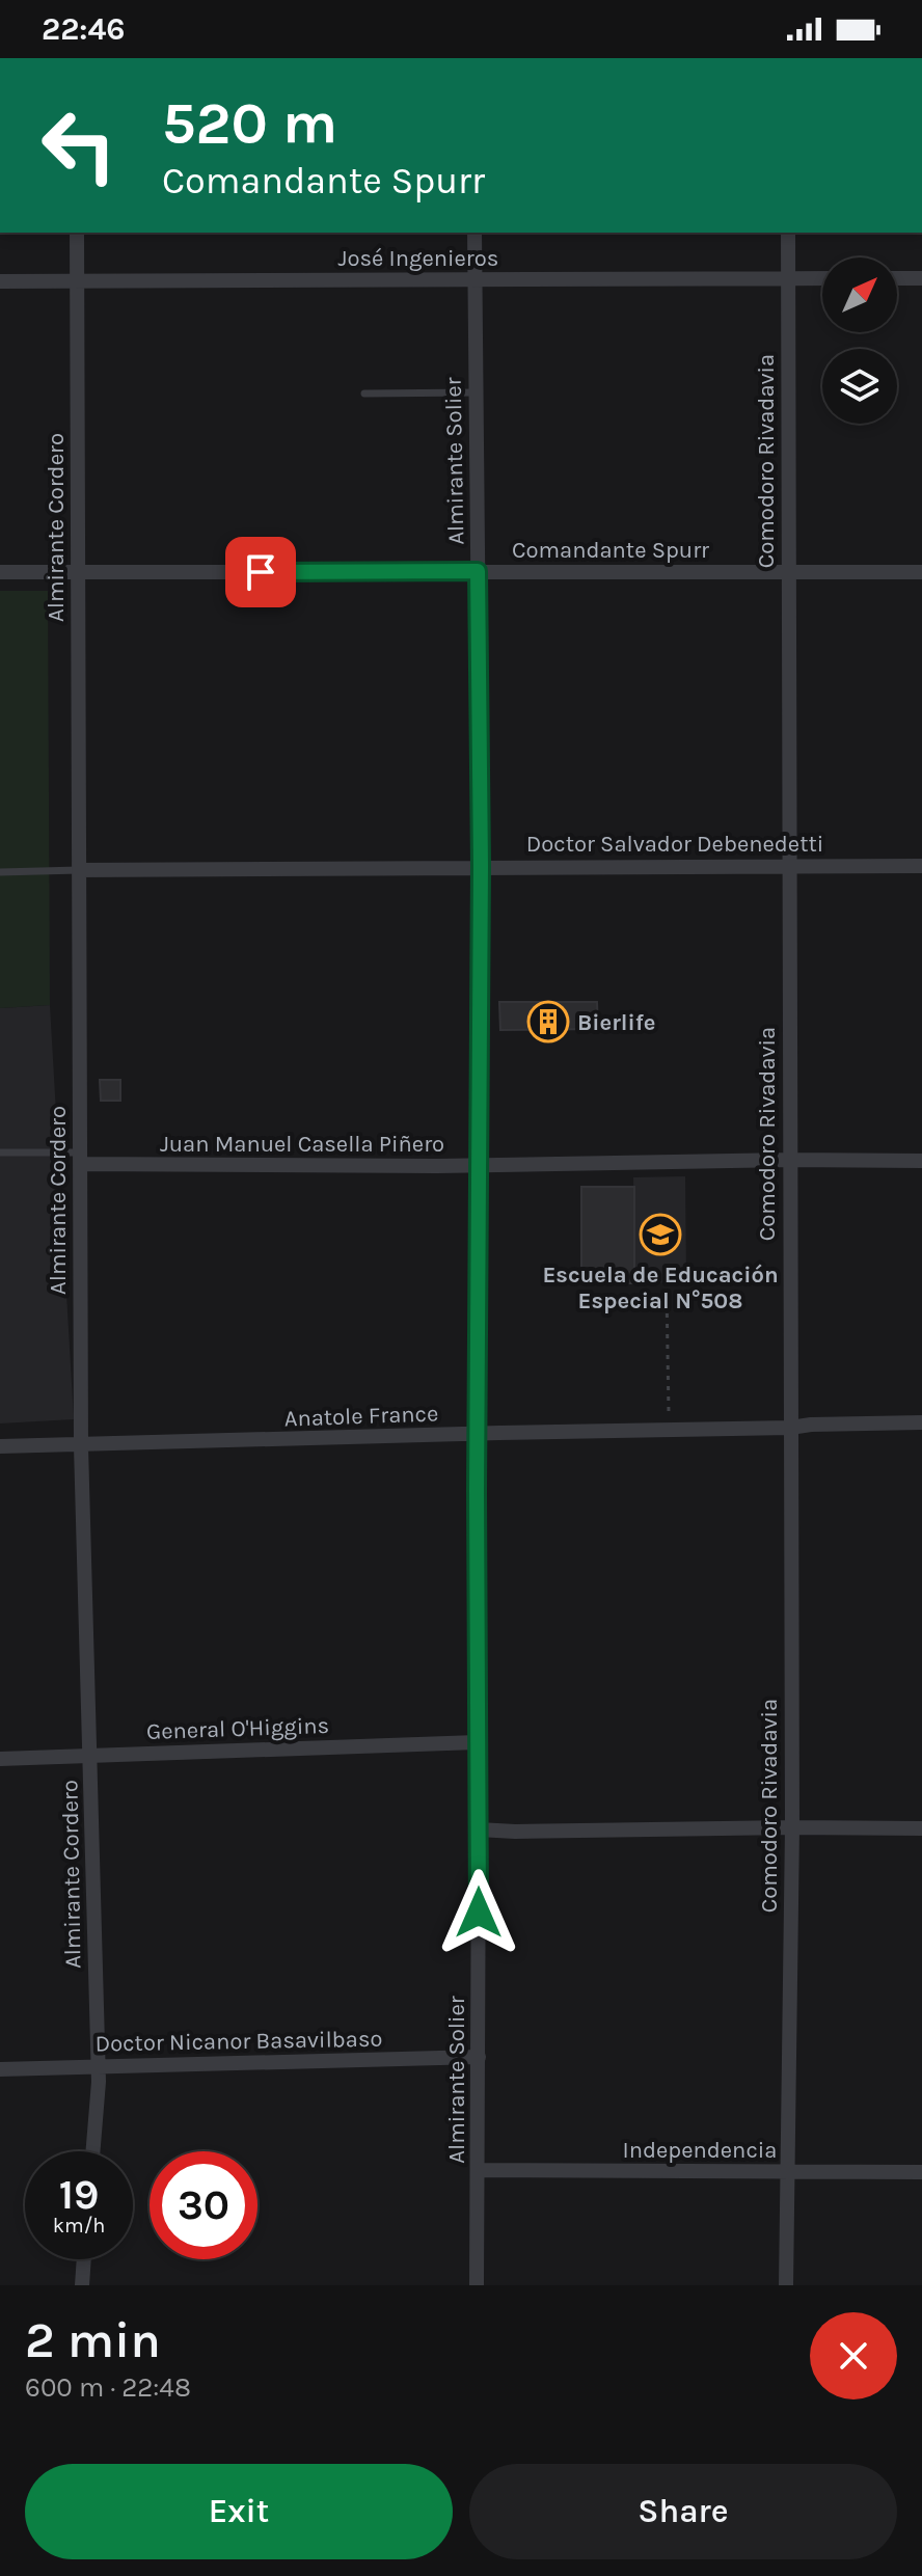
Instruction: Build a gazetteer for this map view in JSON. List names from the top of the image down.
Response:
{
  "streets": {
    "street": [
      "José Ingenieros",
      "Almirante Solier",
      "Comodoro Rivadavia",
      "Almirante Cordero",
      "Comandante Spurr",
      "Doctor Salvador Debenedetti",
      "Juan Manuel Casella Piñero",
      "Anatole France",
      "General O'Higgins",
      "Doctor Nicanor Basavilbaso",
      "Independencia"
    ]
  },
  "crossings": [
    ["José Ingenieros", "Almirante Solier"],
    ["José Ingenieros", "Comodoro Rivadavia"],
    ["José Ingenieros", "Almirante Cordero"],
    ["Almirante Solier", "Comandante Spurr"],
    ["Almirante Solier", "Doctor Salvador Debenedetti"],
    ["Almirante Solier", "Juan Manuel Casella Piñero"],
    ["Almirante Solier", "Anatole France"],
    ["Almirante Solier", "General O'Higgins"],
    ["Almirante Solier", "Doctor Nicanor Basavilbaso"],
    ["Almirante Solier", "Independencia"],
    ["Comodoro Rivadavia", "Comandante Spurr"],
    ["Comodoro Rivadavia", "Doctor Salvador Debenedetti"],
    ["Comodoro Rivadavia", "Juan Manuel Casella Piñero"],
    ["Comodoro Rivadavia", "Anatole France"],
    ["Comodoro Rivadavia", "Independencia"],
    ["Almirante Cordero", "Comandante Spurr"],
    ["Almirante Cordero", "Doctor Salvador Debenedetti"],
    ["Almirante Cordero", "Juan Manuel Casella Piñero"],
    ["Almirante Cordero", "Anatole France"],
    ["Almirante Cordero", "General O'Higgins"],
    ["Almirante Cordero", "Doctor Nicanor Basavilbaso"]
  ],
  "places": {
    "building": ["Bierlife"],
    "school or university": ["Escuela de Educación Especial N°508"]
  },
  "north": "top right",
  "page": {
    "status": "22:46",
    "turn": ["520 m", "Comandante Spurr"],
    "speed": "19 km/h",
    "limit": "30",
    "heading": ["2 min", "600 m · 22:48"],
    "buttons": ["Exit", "Share"]
  }
}
